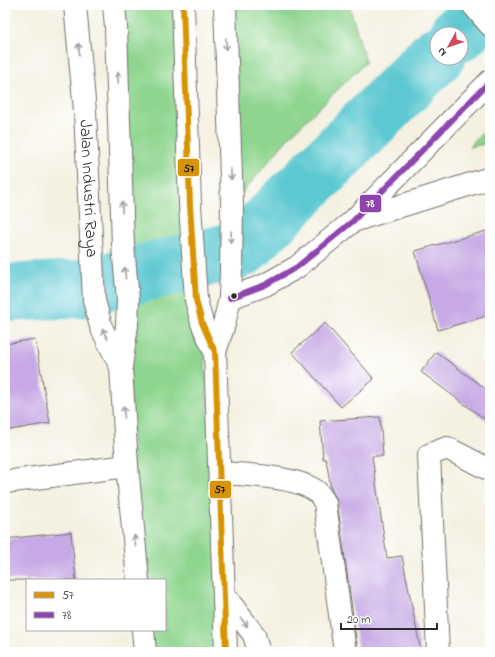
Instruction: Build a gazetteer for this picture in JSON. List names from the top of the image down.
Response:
{
  "streets": {
    "main road": ["Jalan Industri Raya"]
  },
  "lines": ["transit line 57", "transit line 78"],
  "legend": ["57", "78"],
  "scale_bar": "20 m",
  "north": "bottom left"
}
